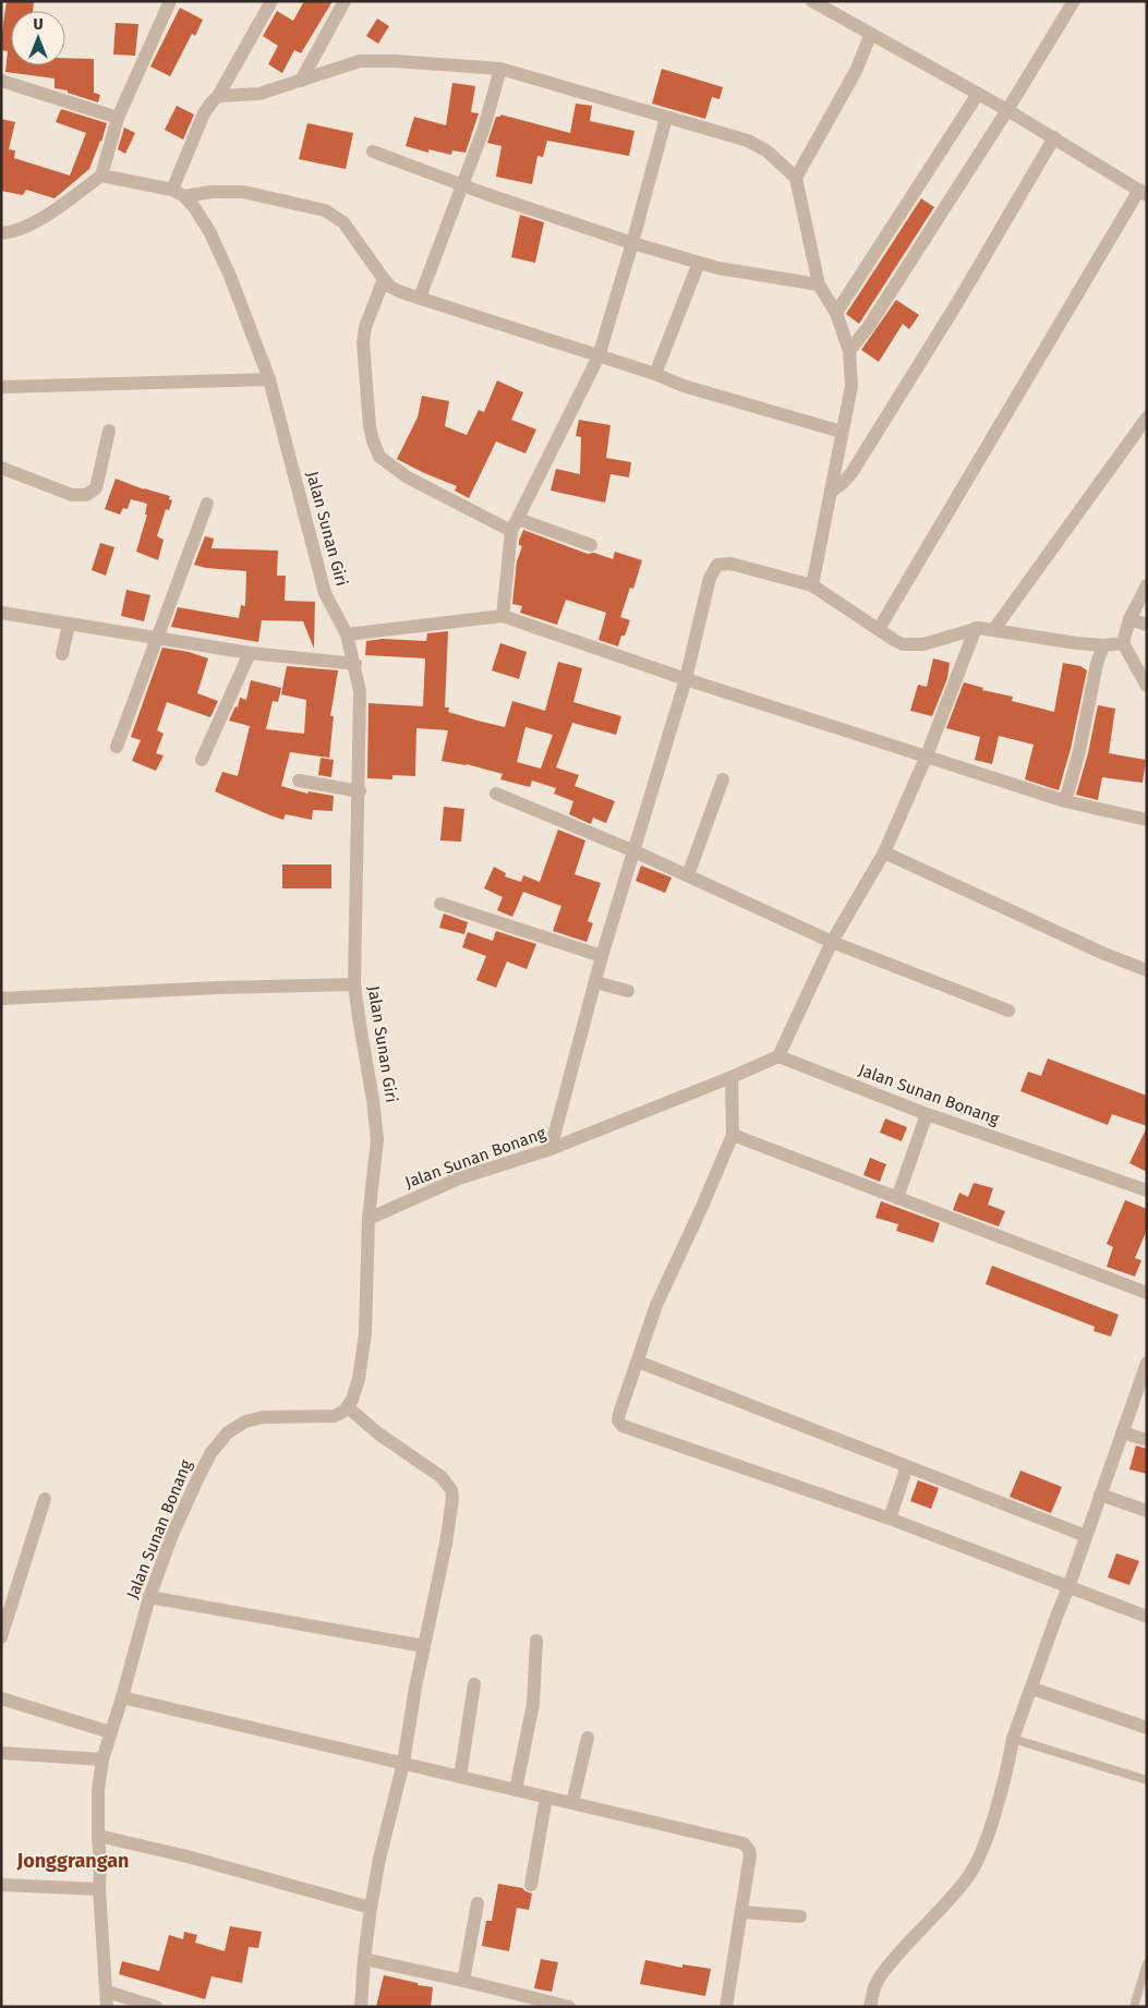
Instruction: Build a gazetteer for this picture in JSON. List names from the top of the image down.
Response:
{
  "streets": {
    "street": ["Jalan Sunan Giri", "Jalan Sunan Bonang"]
  },
  "crossings": [
    ["Jalan Sunan Giri", "Jalan Sunan Bonang"]
  ],
  "districts": ["Jonggrangan"],
  "north": "top"
}
